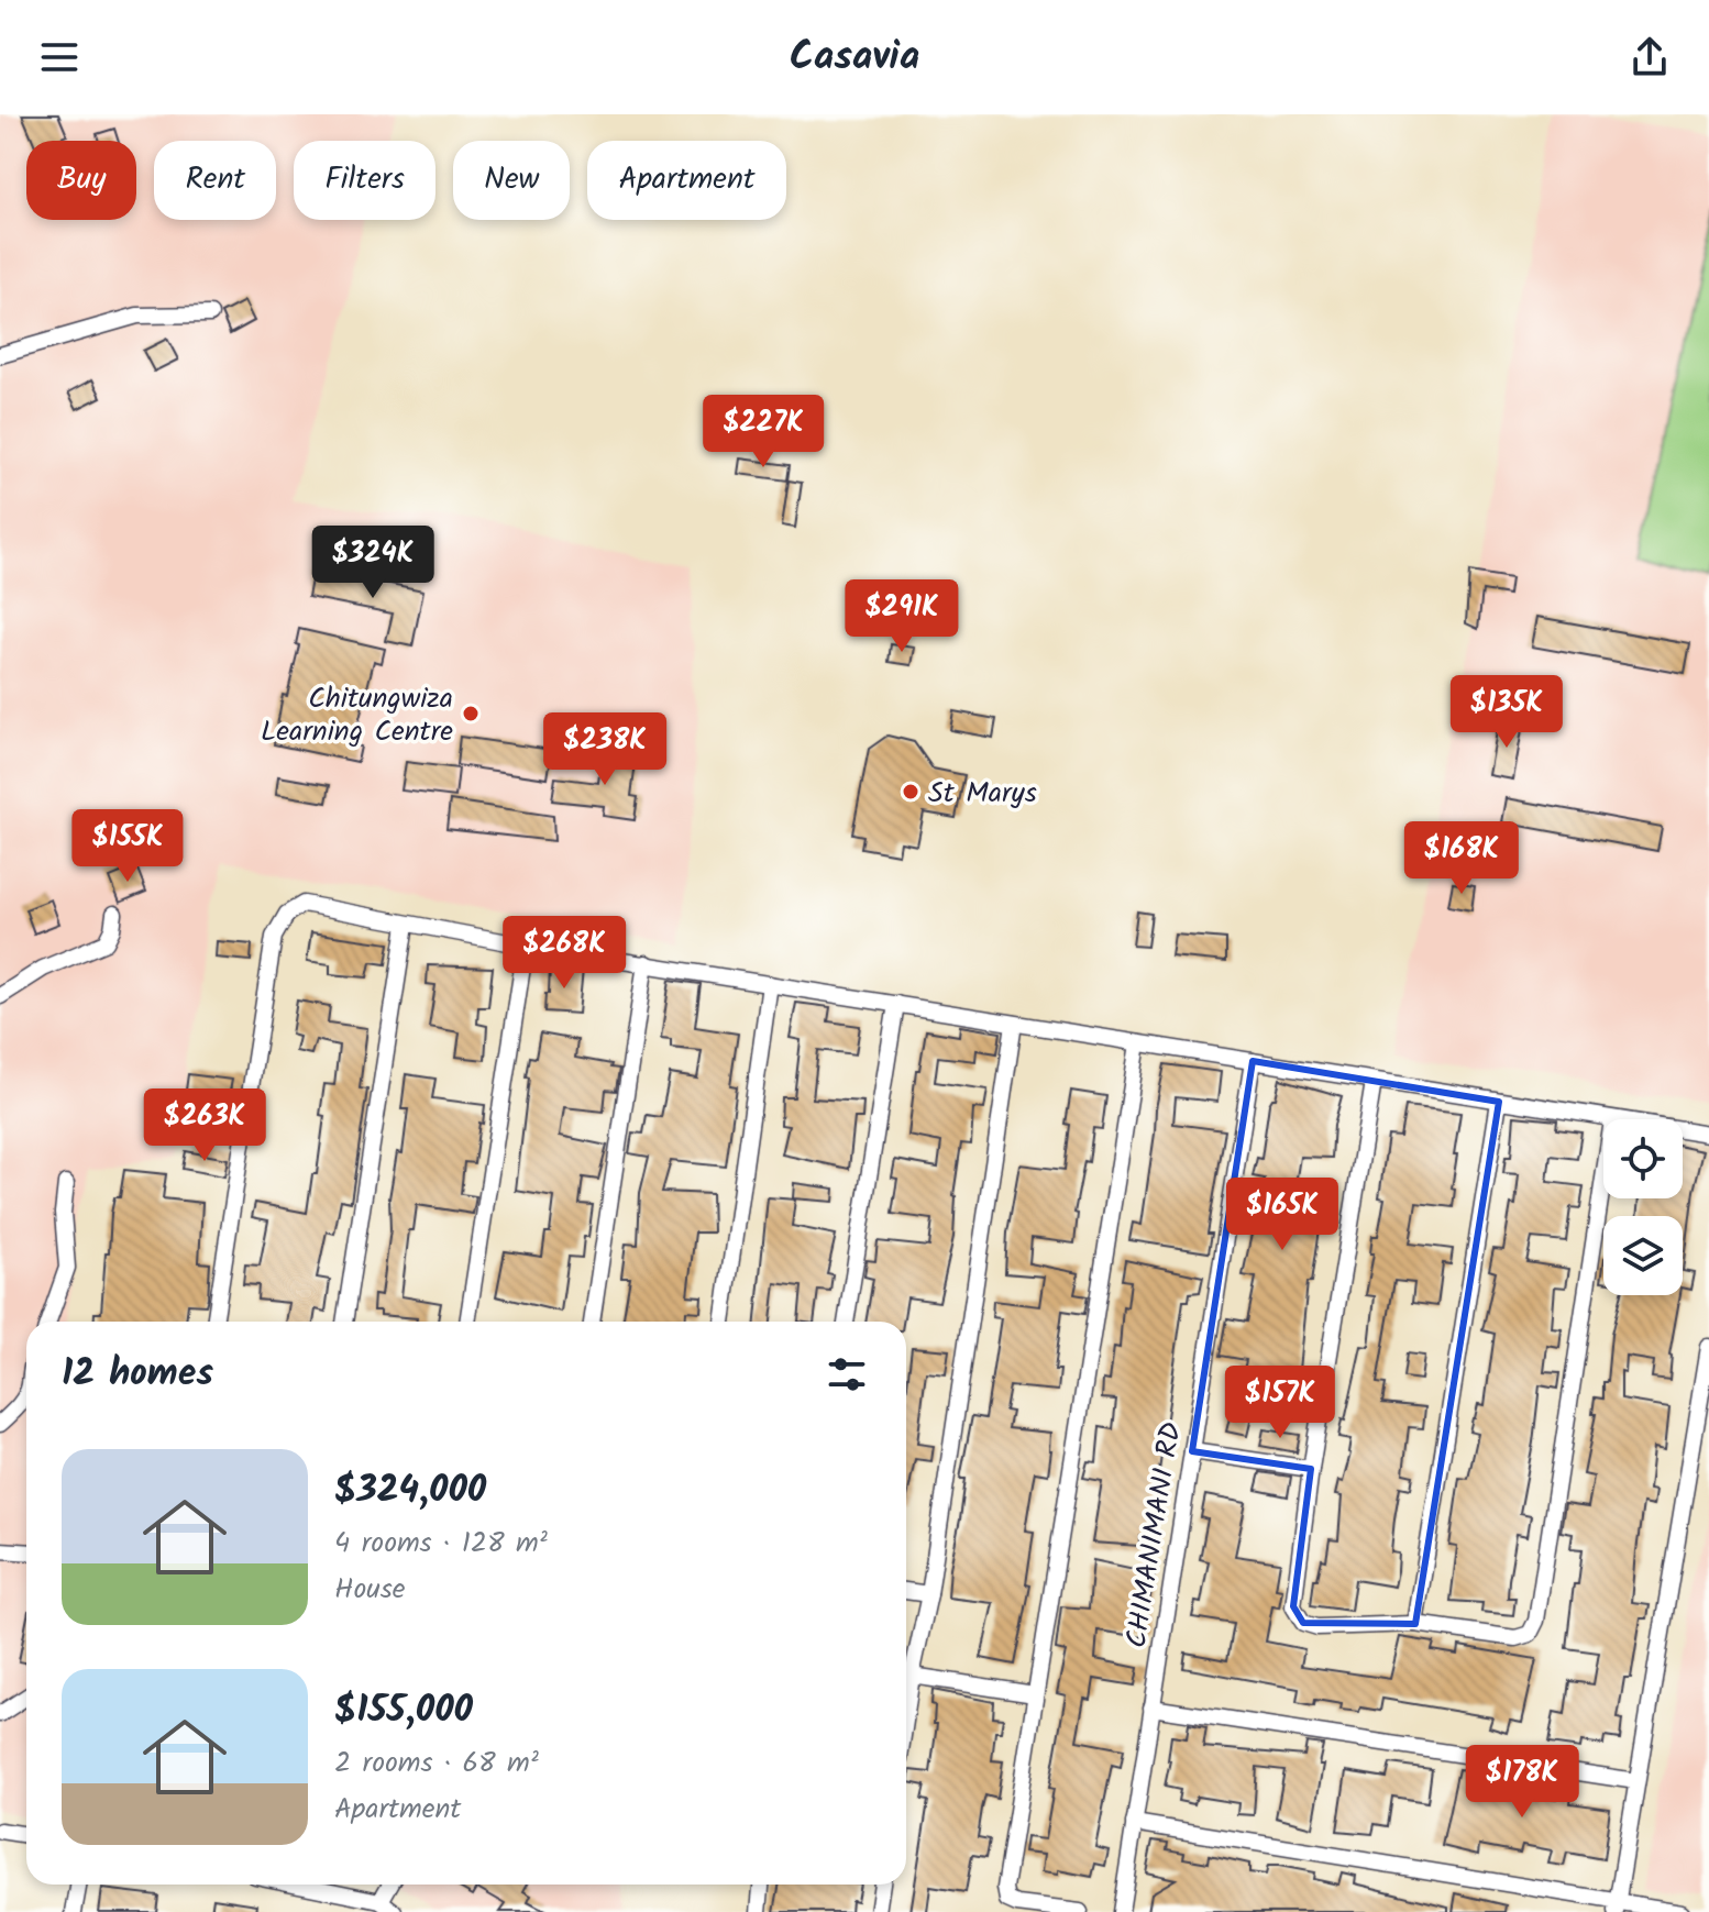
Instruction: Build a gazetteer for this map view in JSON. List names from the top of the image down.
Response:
{
  "streets": {
    "street": ["CHIMANIMANI RD"]
  },
  "places": ["Chitungwiza Learning Centre", "St Marys"],
  "page": {
    "header": "Casavia",
    "chip": [
      "Buy",
      "Rent",
      "Filters",
      "New",
      "Apartment"
    ],
    "price": [
      "$227K",
      "$324K",
      "$291K",
      "$135K",
      "$238K",
      "$155K",
      "$168K",
      "$268K",
      "$263K",
      "$165K",
      "$157K",
      "$178K"
    ],
    "heading": "12 homes",
    "list": [
      {
        "name": "$324,000",
        "note": "4 rooms · 128 m² · House"
      },
      {
        "name": "$155,000",
        "note": "2 rooms · 68 m² · Apartment"
      }
    ]
  }
}
